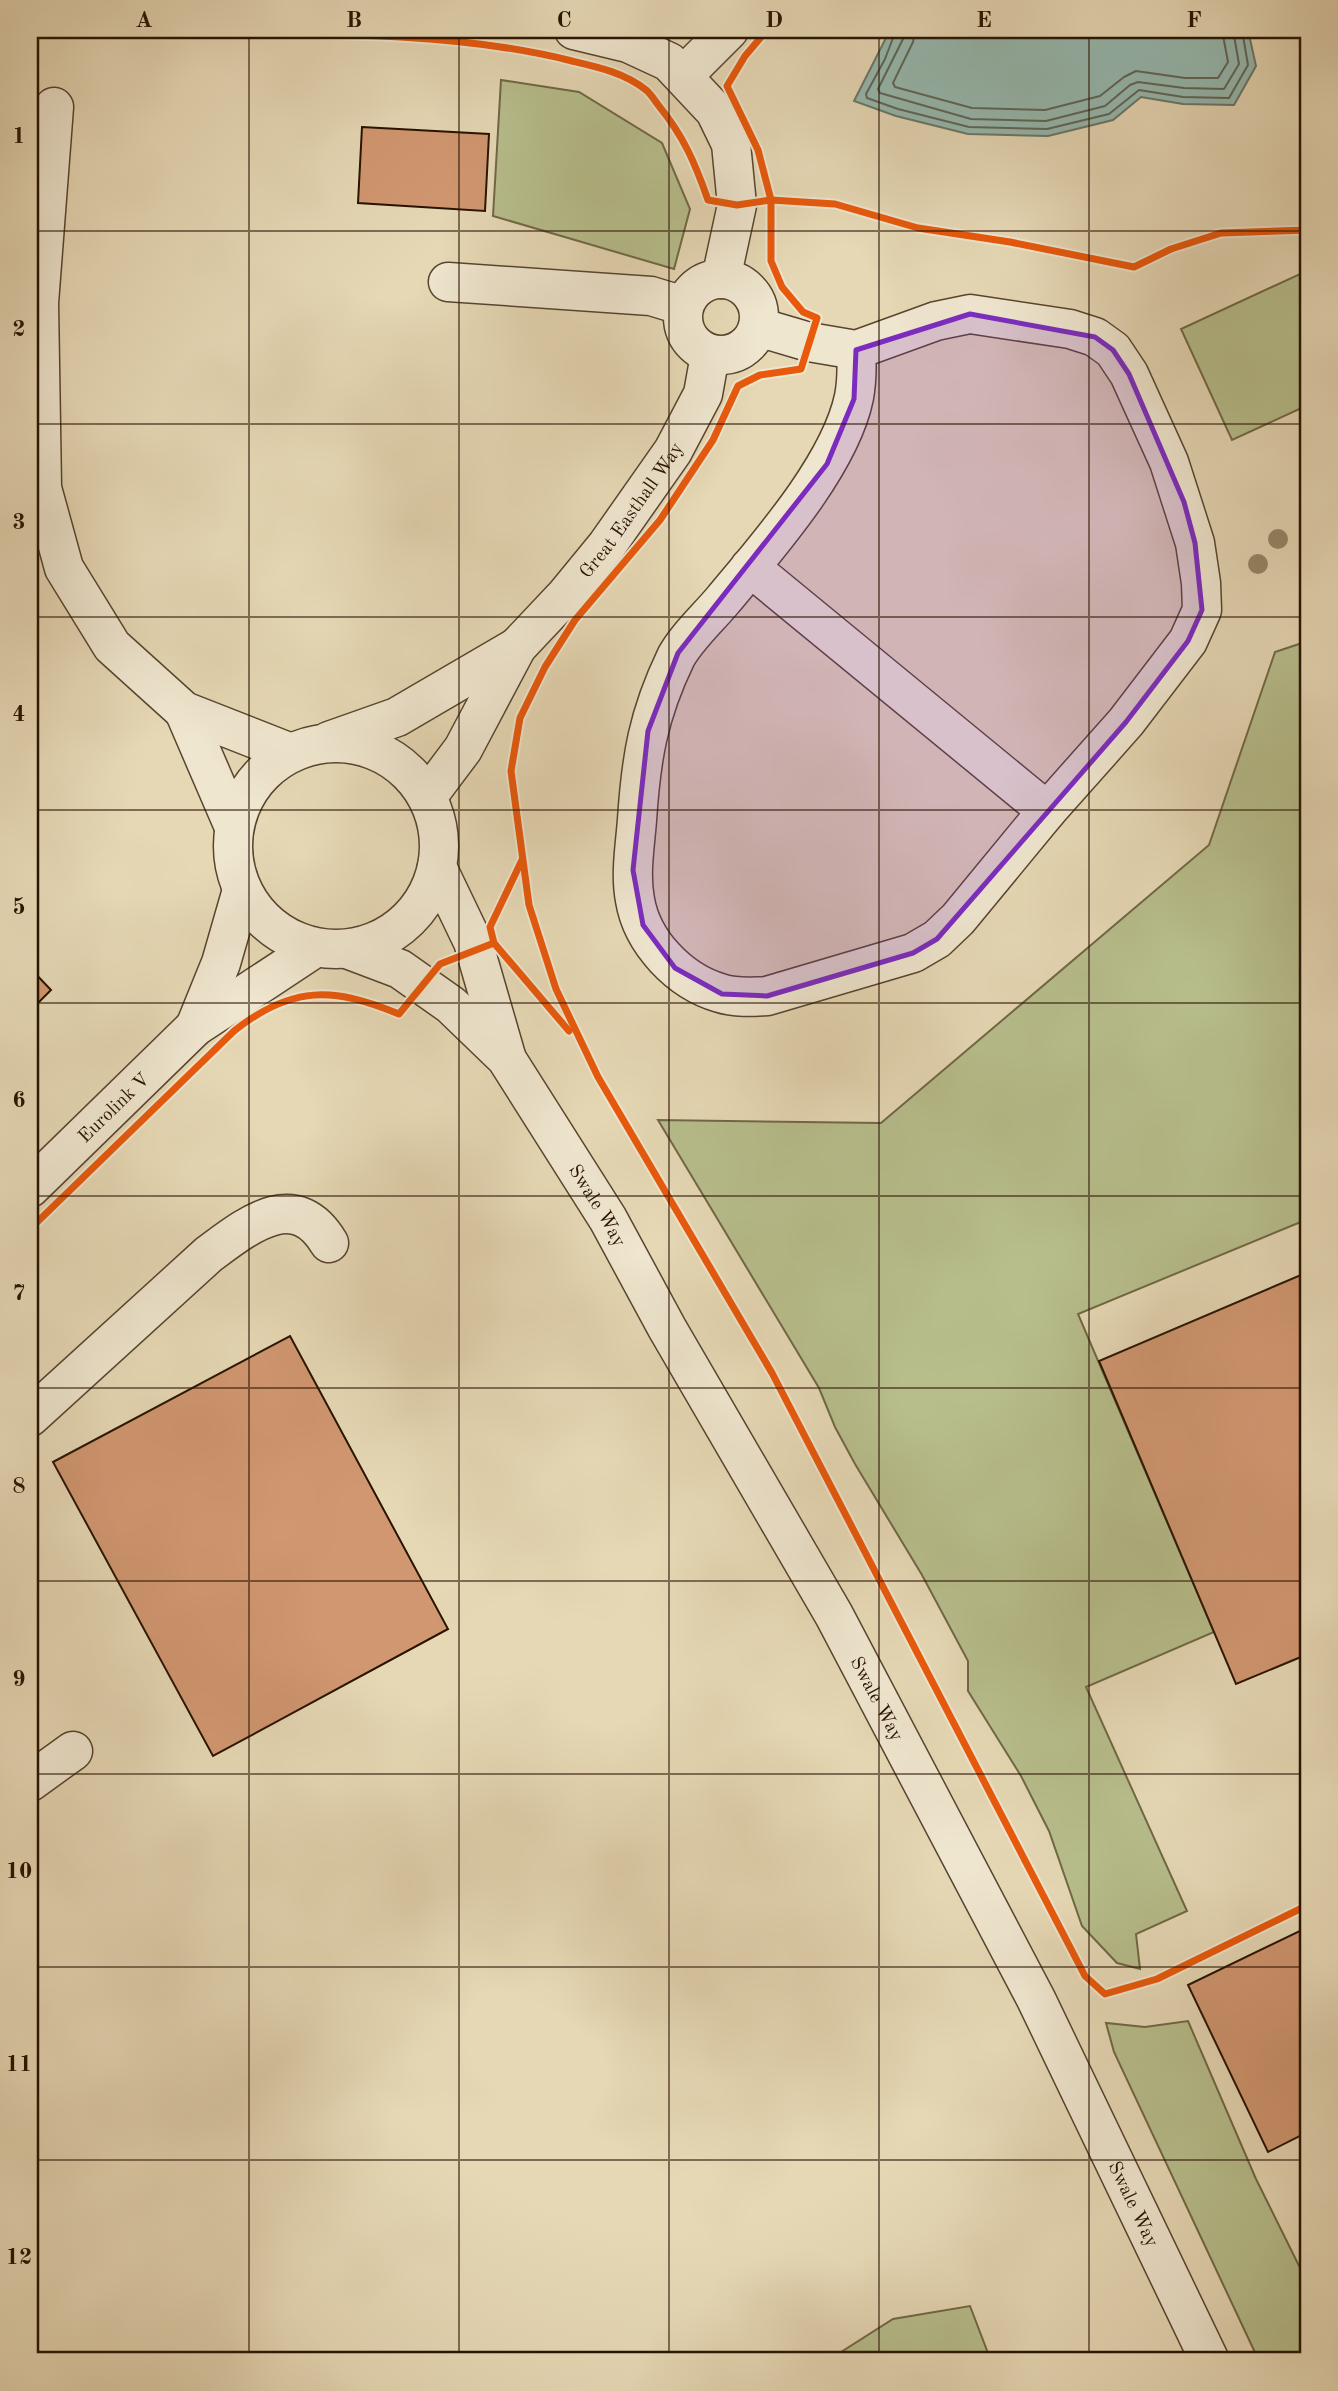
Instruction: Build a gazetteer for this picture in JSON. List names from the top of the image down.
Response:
{
  "streets": {
    "street": ["Great Easthall Way", "Eurolink V", "Swale Way"]
  },
  "crossings": [
    ["Great Easthall Way", "Eurolink V"],
    ["Great Easthall Way", "Swale Way"],
    ["Eurolink V", "Swale Way"]
  ],
  "grid": {
    "columns": [
      "A",
      "B",
      "C",
      "D",
      "E",
      "F"
    ],
    "rows": [
      "1",
      "2",
      "3",
      "4",
      "5",
      "6",
      "7",
      "8",
      "9",
      "10",
      "11",
      "12"
    ]
  }
}
